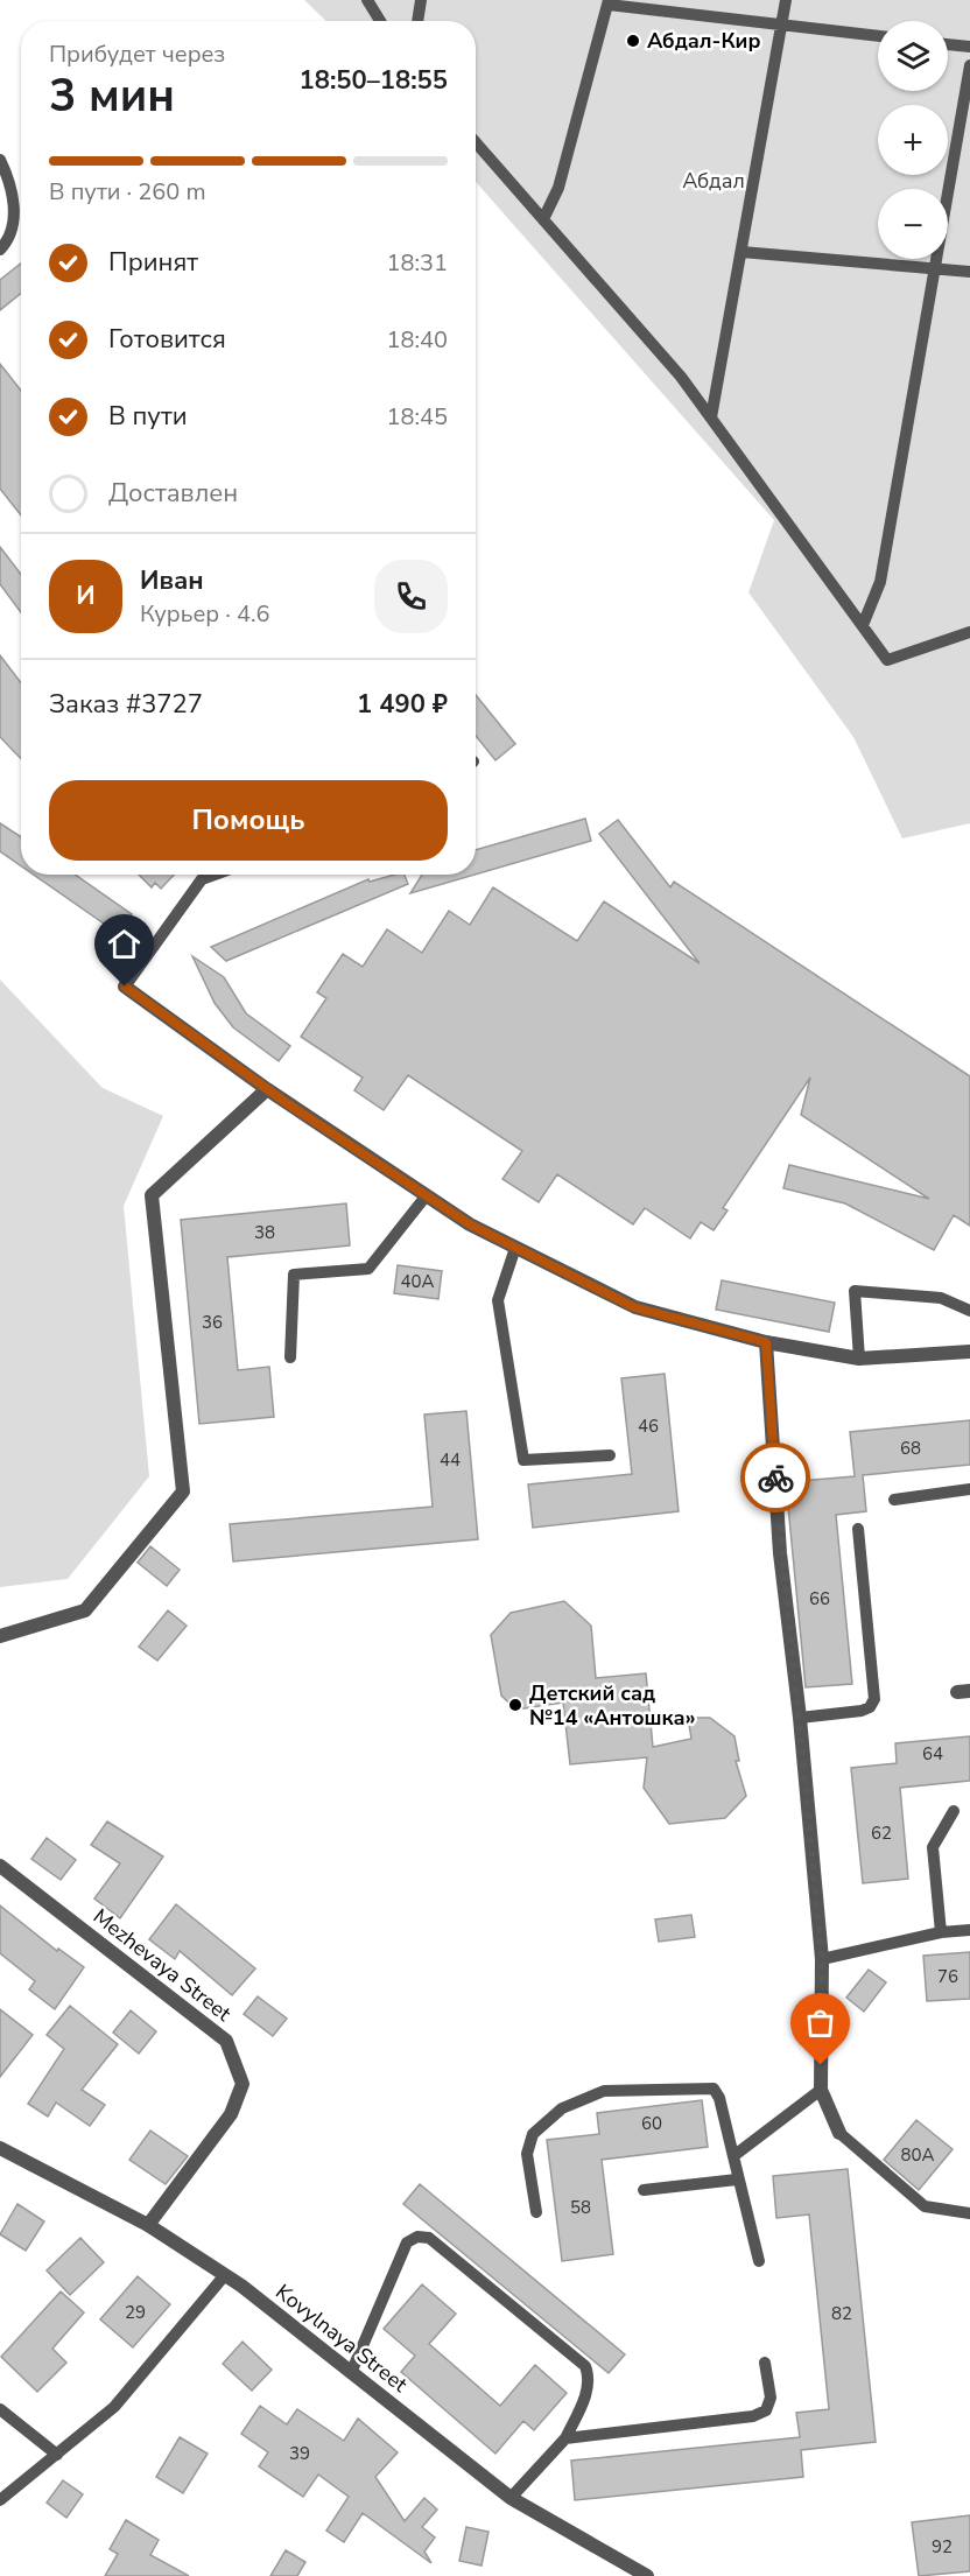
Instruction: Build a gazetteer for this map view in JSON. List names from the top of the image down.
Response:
{
  "streets": {
    "street": ["Mezhevaya Street", "Kovylnaya Street"]
  },
  "crossings": [
    ["Mezhevaya Street", "Kovylnaya Street"]
  ],
  "parks": ["Абдал"],
  "places": ["Абдал-Кир", "Детский сад №14 «Антошка»"],
  "house_numbers": [
    "38",
    "40А",
    "36",
    "46",
    "68",
    "44",
    "66",
    "64",
    "62",
    "76",
    "60",
    "80А",
    "58",
    "29",
    "82",
    "39",
    "92"
  ],
  "page": {
    "map_buttons": ["+", "−"],
    "heading": ["3 мин", "Прибудет через", "18:50–18:55"],
    "panel": [
      "Иван",
      "Курьер · 4.6",
      "Заказ #3727",
      "1 490 ₽"
    ],
    "bar": "В пути · 260 m",
    "list": [
      ["Принят", "18:31"],
      ["Готовится", "18:40"],
      ["В пути", "18:45"],
      "Доставлен"
    ],
    "round": "И",
    "buttons": "Помощь"
  }
}
